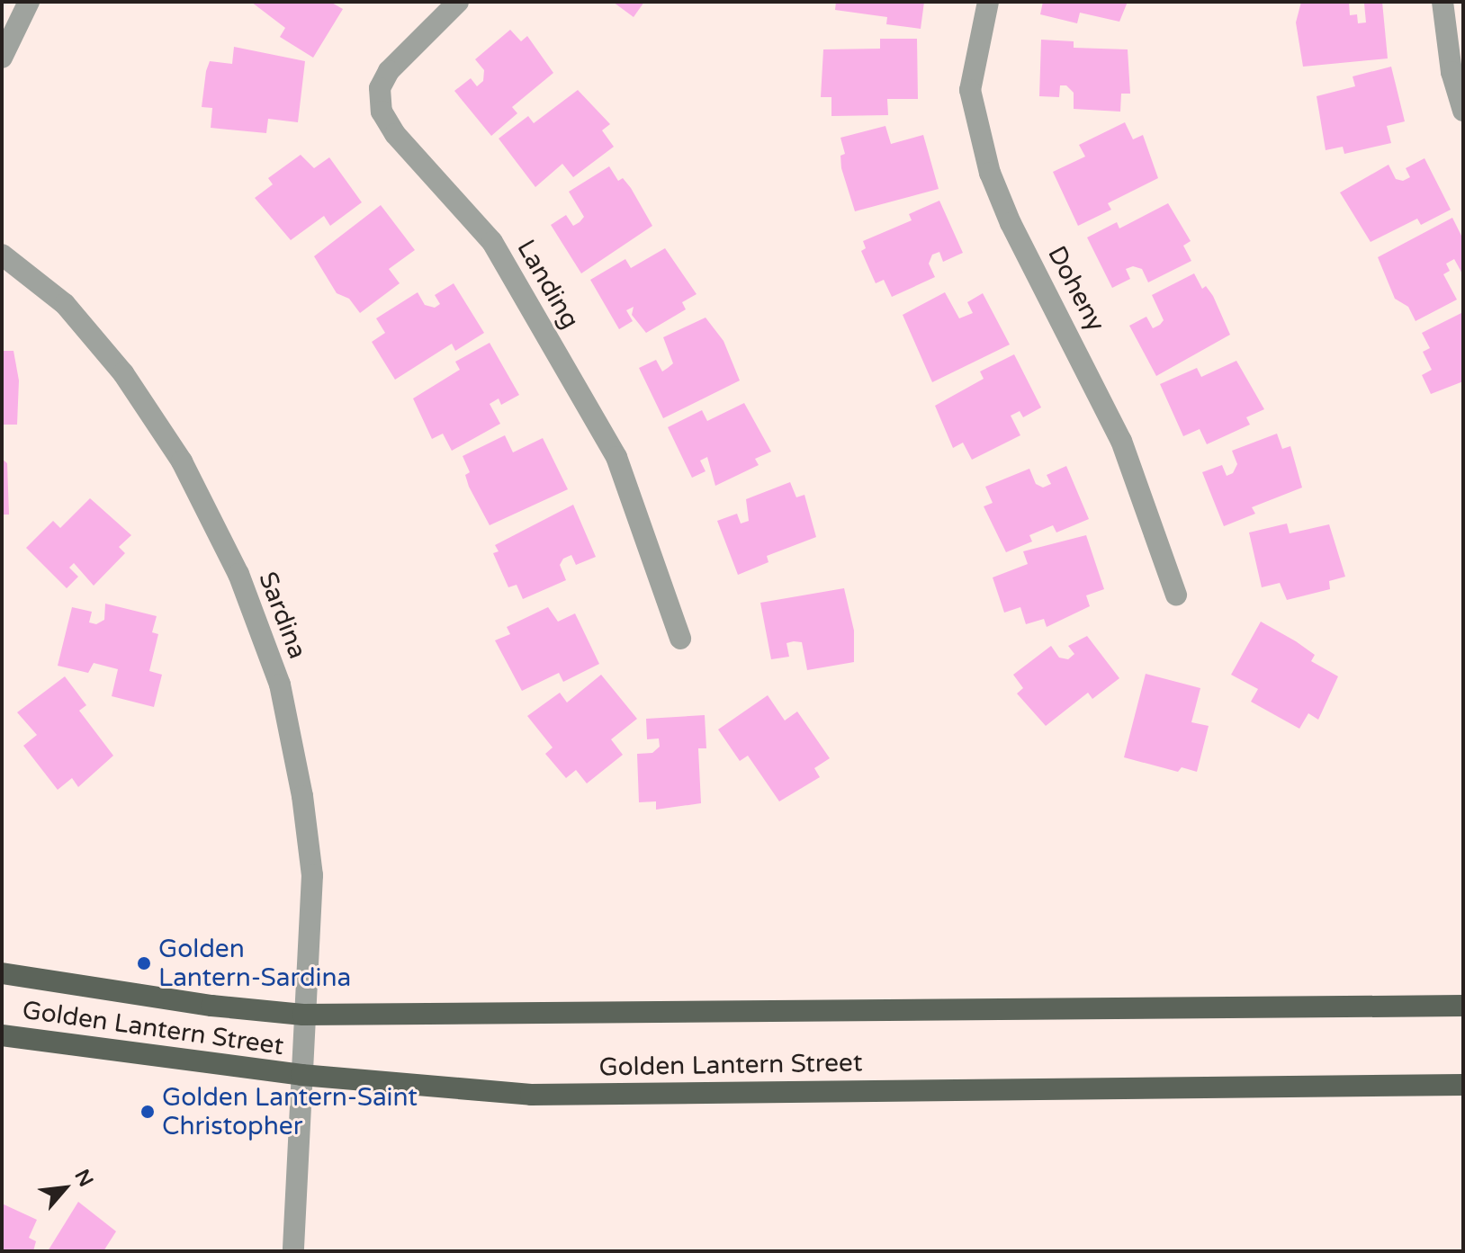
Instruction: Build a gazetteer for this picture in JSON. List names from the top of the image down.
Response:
{
  "streets": {
    "main road": ["Golden Lantern Street"],
    "street": ["Landing", "Doheny", "Sardina"]
  },
  "crossings": [
    ["Sardina", "Golden Lantern Street"]
  ],
  "places": ["Golden Lantern-Sardina", "Golden Lantern-Saint Christopher"],
  "north": "top right"
}
